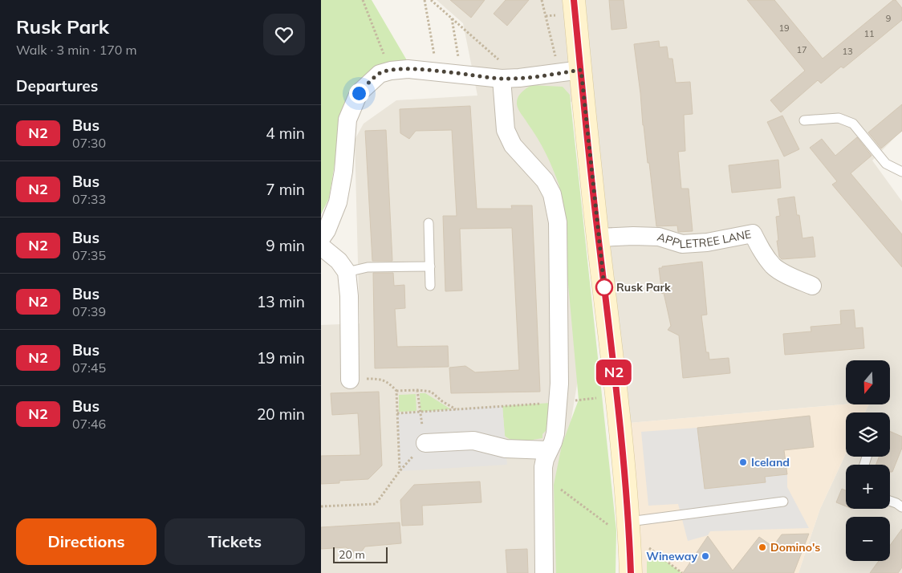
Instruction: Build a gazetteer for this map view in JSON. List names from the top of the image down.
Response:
{
  "streets": {
    "street": ["APPLETREE LANE"]
  },
  "places": [
    "Rusk Park",
    "Iceland",
    "Domino's",
    "Wineway"
  ],
  "lines": ["bus line N2"],
  "house_numbers": [
    "9",
    "19",
    "11",
    "17",
    "13"
  ],
  "scale_bar": "20 m",
  "north": "bottom",
  "page": {
    "heading": [
      ["Rusk Park", "Walk · 3 min · 170 m"],
      "Departures"
    ],
    "on_map": "N2",
    "list": [
      {
        "mark": "N2",
        "name": "Bus",
        "note": "07:30",
        "value": "4 min"
      },
      {
        "mark": "N2",
        "name": "Bus",
        "note": "07:33",
        "value": "7 min"
      },
      {
        "mark": "N2",
        "name": "Bus",
        "note": "07:35",
        "value": "9 min"
      },
      {
        "mark": "N2",
        "name": "Bus",
        "note": "07:39",
        "value": "13 min"
      },
      {
        "mark": "N2",
        "name": "Bus",
        "note": "07:45",
        "value": "19 min"
      },
      {
        "mark": "N2",
        "name": "Bus",
        "note": "07:46",
        "value": "20 min"
      }
    ],
    "map_buttons": ["+", "−"],
    "buttons": ["Directions", "Tickets"],
    "scale": "20 m"
  }
}
